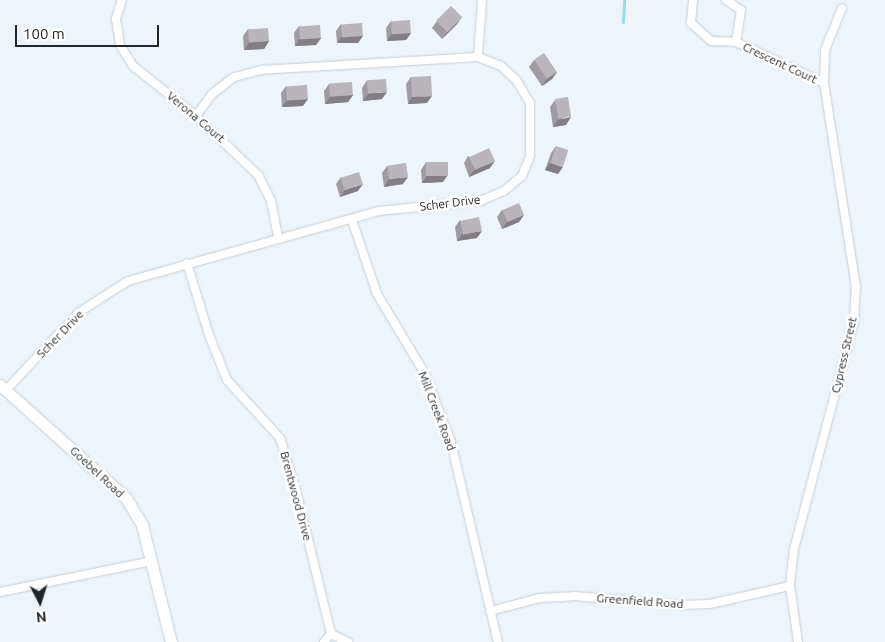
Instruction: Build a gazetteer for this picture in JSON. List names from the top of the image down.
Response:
{
  "streets": {
    "street": [
      "Crescent Court",
      "Verona Court",
      "Scher Drive",
      "Cypress Street",
      "Mill Creek Road",
      "Goebel Road",
      "Brentwood Drive",
      "Greenfield Road"
    ]
  },
  "crossings": [
    ["Crescent Court", "Cypress Street"],
    ["Verona Court", "Scher Drive"],
    ["Scher Drive", "Mill Creek Road"],
    ["Scher Drive", "Goebel Road"],
    ["Scher Drive", "Brentwood Drive"],
    ["Cypress Street", "Greenfield Road"],
    ["Mill Creek Road", "Greenfield Road"]
  ],
  "scale_bar": "100 m",
  "north": "bottom"
}
